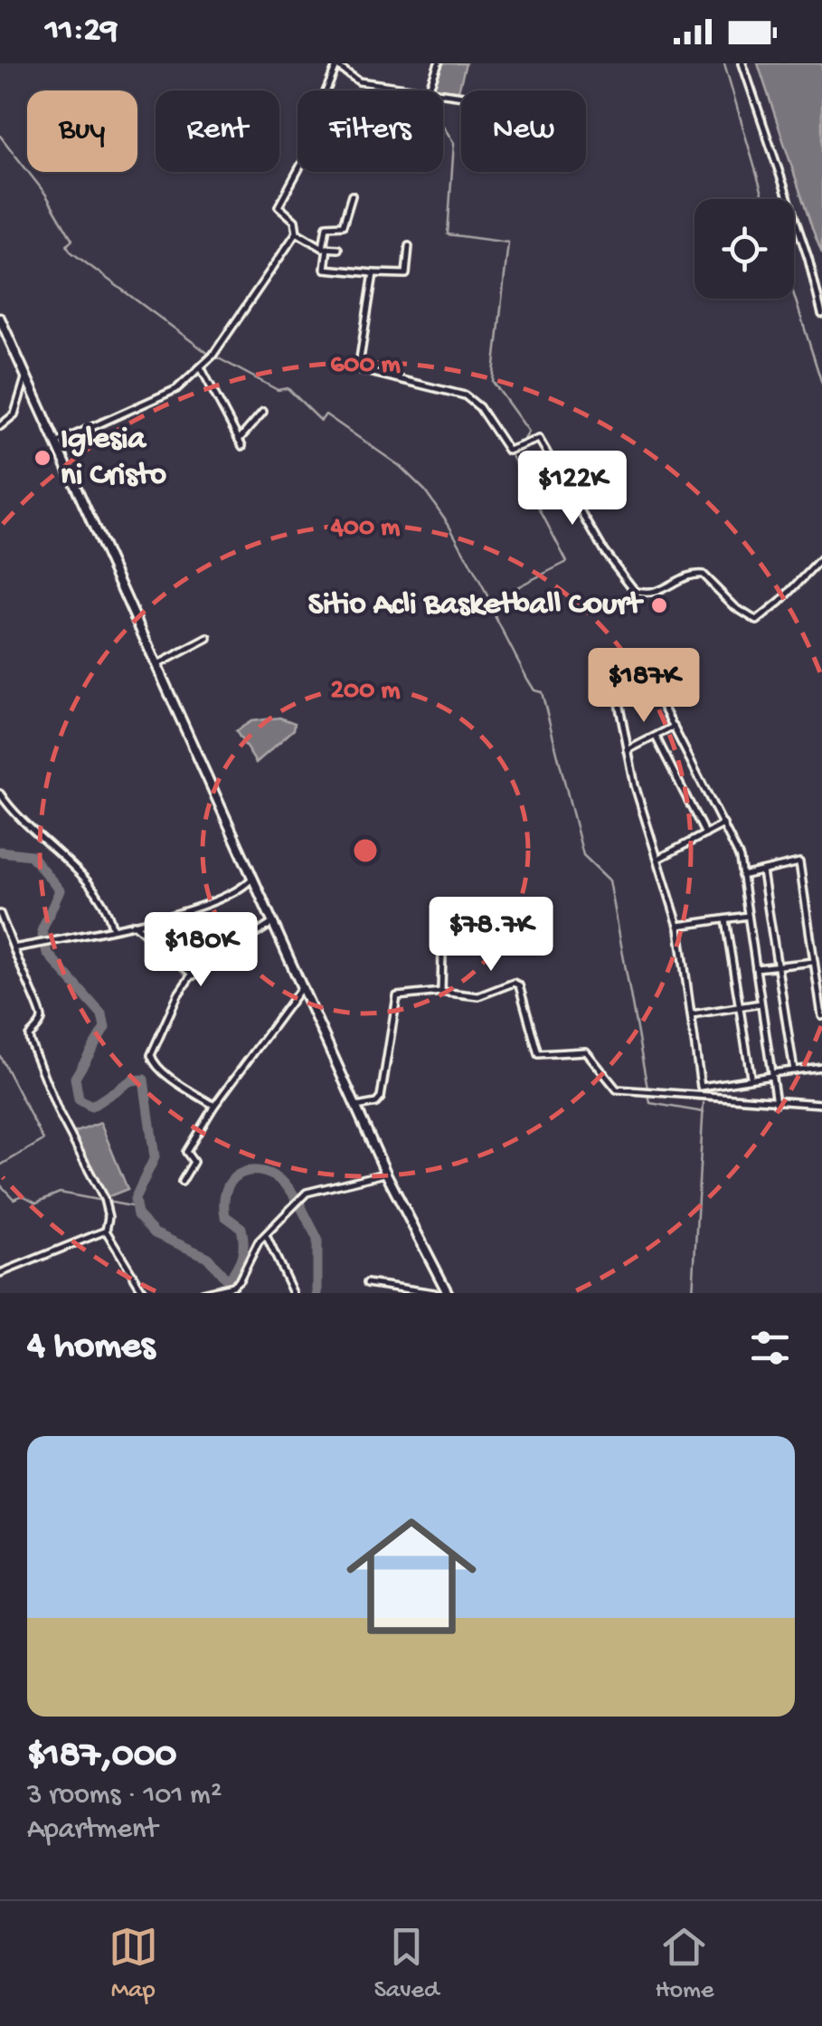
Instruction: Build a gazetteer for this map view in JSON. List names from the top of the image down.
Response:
{
  "places": ["Iglesia ni Cristo", "Sitio Acli Basketball Court"],
  "page": {
    "status": "11:29",
    "chip": [
      "Buy",
      "Rent",
      "Filters",
      "New"
    ],
    "price": [
      "$122K",
      "$187K",
      "$78.7K",
      "$180K"
    ],
    "heading": "4 homes",
    "list": [
      {
        "name": "$187,000",
        "note": "3 rooms · 101 m² · Apartment"
      }
    ],
    "tabs": ["Map", "Saved", "Home"]
  },
  "rings": ["600 m", "400 m", "200 m"]
}
